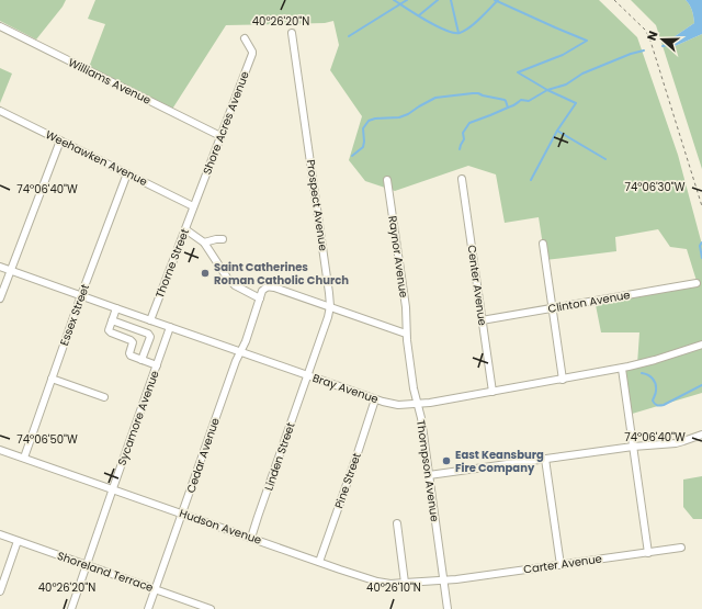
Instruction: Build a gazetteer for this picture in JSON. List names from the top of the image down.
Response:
{
  "streets": {
    "street": [
      "Williams Avenue",
      "Shore Acres Avenue",
      "Weehawken Avenue",
      "Prospect Avenue",
      "Raynor Avenue",
      "Thorne Street",
      "Center Avenue",
      "Clinton Avenue",
      "Essex Street",
      "Bray Avenue",
      "Sycamore Avenue",
      "Cedar Avenue",
      "Linden Street",
      "Thompson Avenue",
      "Pine Street",
      "Hudson Avenue",
      "Carter Avenue",
      "Shoreland Terrace"
    ]
  },
  "crossings": [
    ["Williams Avenue", "Shore Acres Avenue"],
    ["Shore Acres Avenue", "Weehawken Avenue"],
    ["Shore Acres Avenue", "Thorne Street"],
    ["Weehawken Avenue", "Thorne Street"],
    ["Weehawken Avenue", "Essex Street"],
    ["Prospect Avenue", "Bray Avenue"],
    ["Prospect Avenue", "Cedar Avenue"],
    ["Prospect Avenue", "Linden Street"],
    ["Raynor Avenue", "Thompson Avenue"],
    ["Thorne Street", "Bray Avenue"],
    ["Center Avenue", "Clinton Avenue"],
    ["Center Avenue", "Bray Avenue"],
    ["Essex Street", "Bray Avenue"],
    ["Essex Street", "Hudson Avenue"],
    ["Bray Avenue", "Sycamore Avenue"],
    ["Bray Avenue", "Cedar Avenue"],
    ["Bray Avenue", "Linden Street"],
    ["Bray Avenue", "Thompson Avenue"],
    ["Bray Avenue", "Pine Street"],
    ["Sycamore Avenue", "Hudson Avenue"],
    ["Sycamore Avenue", "Shoreland Terrace"],
    ["Cedar Avenue", "Hudson Avenue"],
    ["Cedar Avenue", "Shoreland Terrace"],
    ["Linden Street", "Hudson Avenue"],
    ["Thompson Avenue", "Hudson Avenue"],
    ["Thompson Avenue", "Carter Avenue"],
    ["Pine Street", "Hudson Avenue"],
    ["Hudson Avenue", "Carter Avenue"]
  ],
  "places": ["Saint Catherines Roman Catholic Church", "East Keansburg Fire Company"],
  "north": "left",
  "coordinates": [
    "40°26'20\"N",
    "74°06'30\"W",
    "74°06'40\"W",
    "74°06'50\"W",
    "40°26'10\"N"
  ]
}
